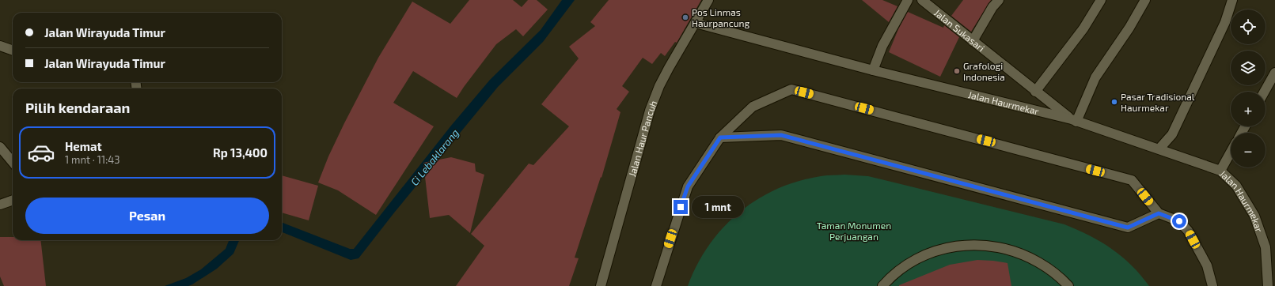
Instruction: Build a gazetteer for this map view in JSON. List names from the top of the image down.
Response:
{
  "streets": {
    "street": ["Jalan Sukasari", "Jalan Haurmekar", "Jalan Haur Pancuh"]
  },
  "crossings": [
    ["Jalan Sukasari", "Jalan Haurmekar"],
    ["Jalan Haurmekar", "Jalan Haur Pancuh"]
  ],
  "water": ["Ci Lebaklarang"],
  "parks": ["Taman Monumen Perjuangan"],
  "places": ["Pos Linmas Haurpancung", "Grafologi Indonesia", "Pasar Tradisional Haurmekar"],
  "page": {
    "map_buttons": ["+", "−"],
    "banner": ["Jalan Wirayuda Timur", "Jalan Wirayuda Timur"],
    "heading": "Pilih kendaraan",
    "list": [
      {
        "name": "Hemat",
        "note": "1 mnt · 11:43",
        "value": "Rp 13,400"
      }
    ],
    "buttons": "Pesan",
    "bubble": "1 mnt"
  }
}
